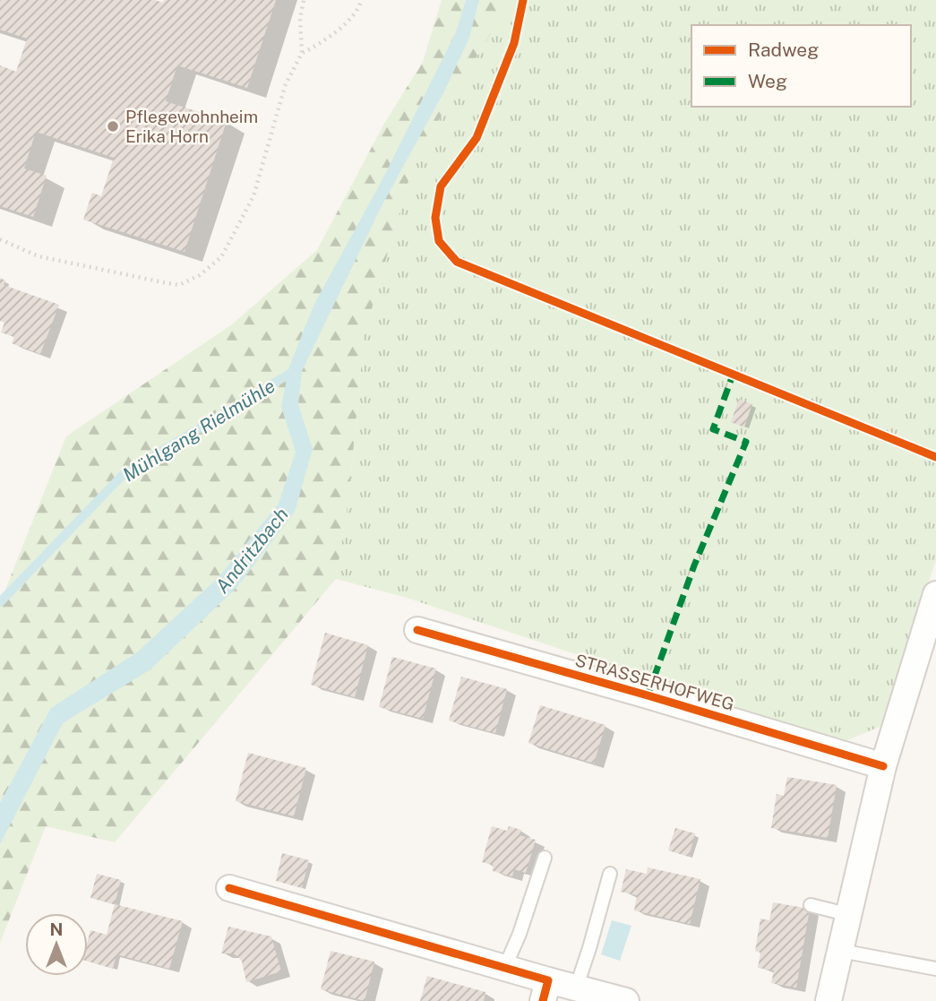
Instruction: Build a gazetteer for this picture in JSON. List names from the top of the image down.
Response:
{
  "streets": {
    "street": ["STRASSERHOFWEG"]
  },
  "water": ["Mühlgang Rielmühle", "Andritzbach"],
  "places": ["Pflegewohnheim Erika Horn"],
  "legend": ["Radweg", "Weg"],
  "north": "top"
}
